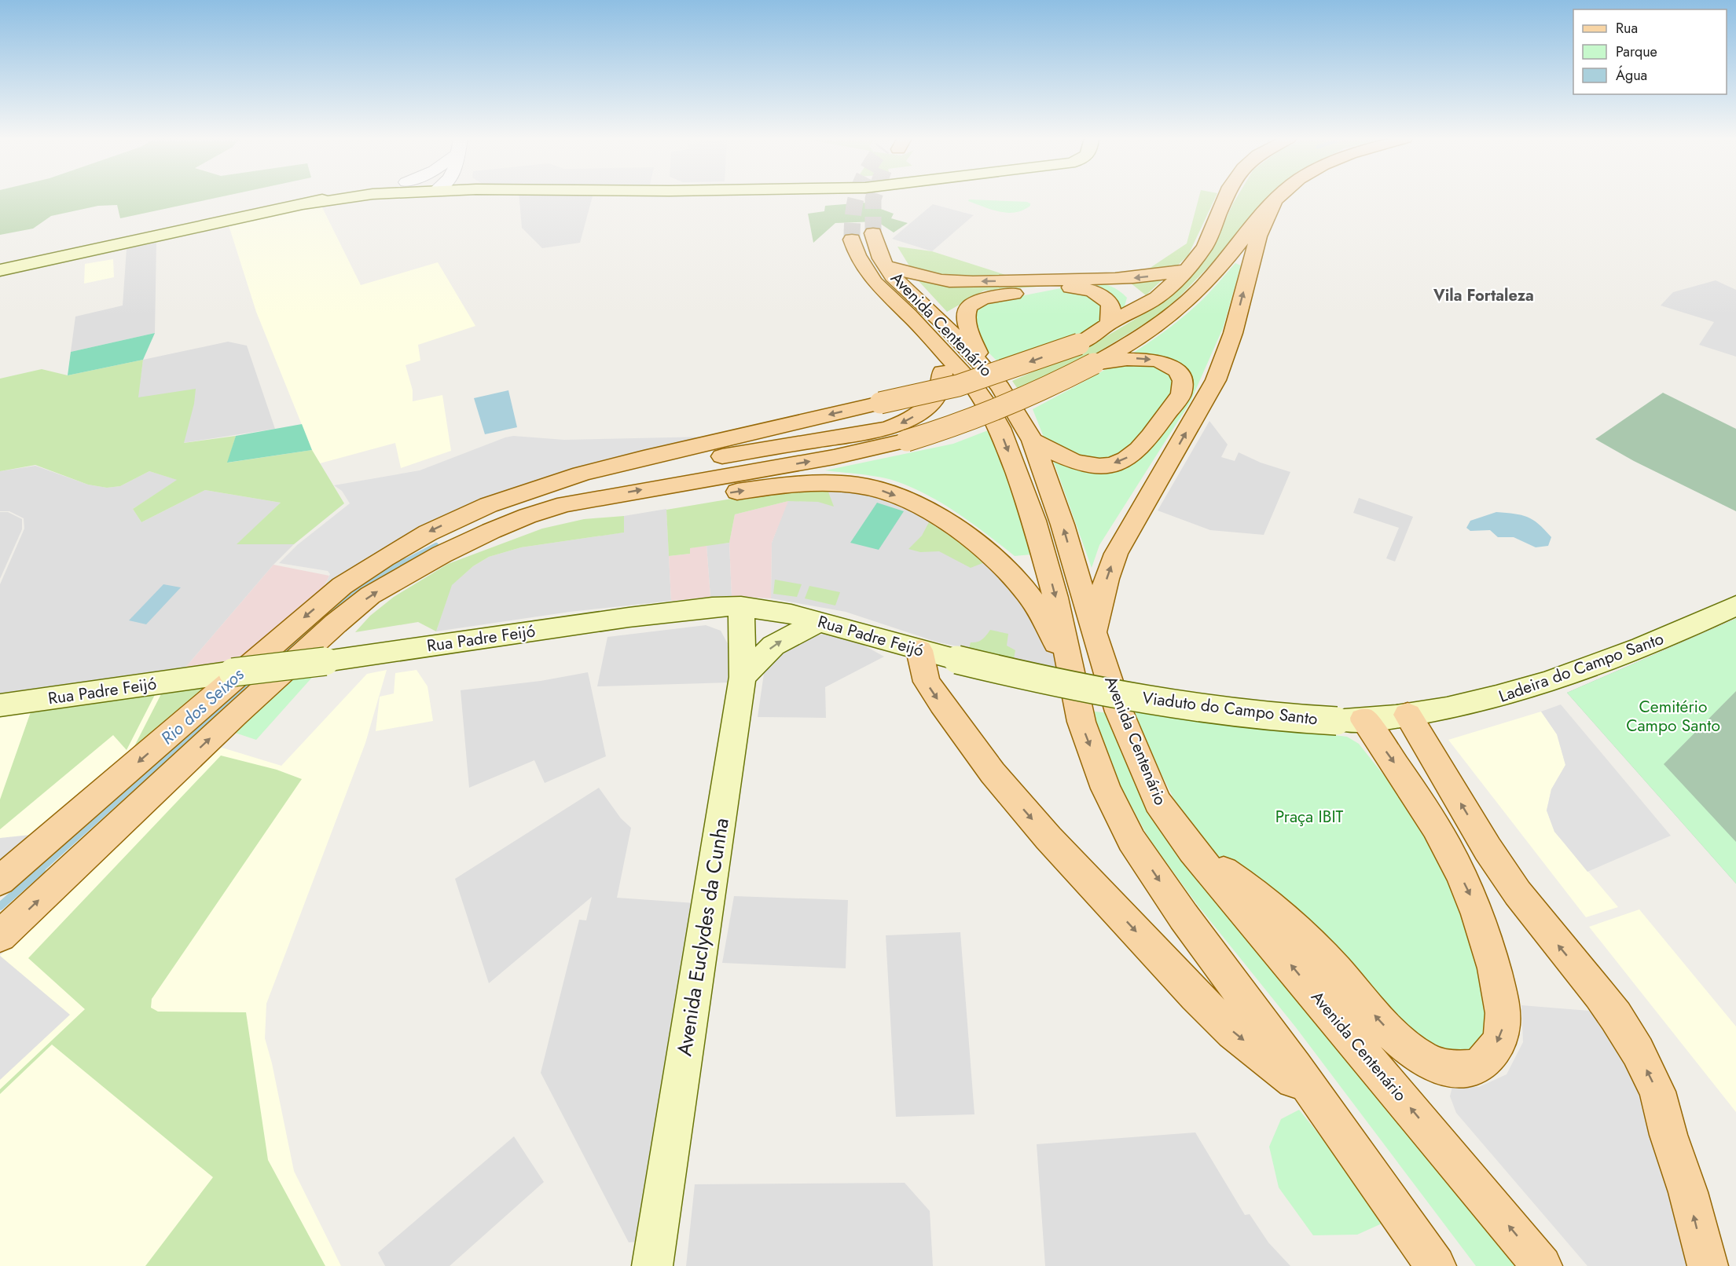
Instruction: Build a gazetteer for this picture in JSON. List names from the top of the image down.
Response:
{
  "streets": {
    "main road": [
      "Avenida Centenário",
      "Rua Padre Feijó",
      "Ladeira do Campo Santo",
      "Viaduto do Campo Santo",
      "Avenida Euclydes da Cunha"
    ]
  },
  "crossings": [
    ["Rua Padre Feijó", "Viaduto do Campo Santo"],
    ["Rua Padre Feijó", "Avenida Euclydes da Cunha"],
    ["Ladeira do Campo Santo", "Viaduto do Campo Santo"]
  ],
  "districts": ["Vila Fortaleza"],
  "water": ["Rio dos Seixos"],
  "parks": ["Cemitério Campo Santo", "Praça IBIT"],
  "legend": ["Rua", "Parque", "Água"]
}
